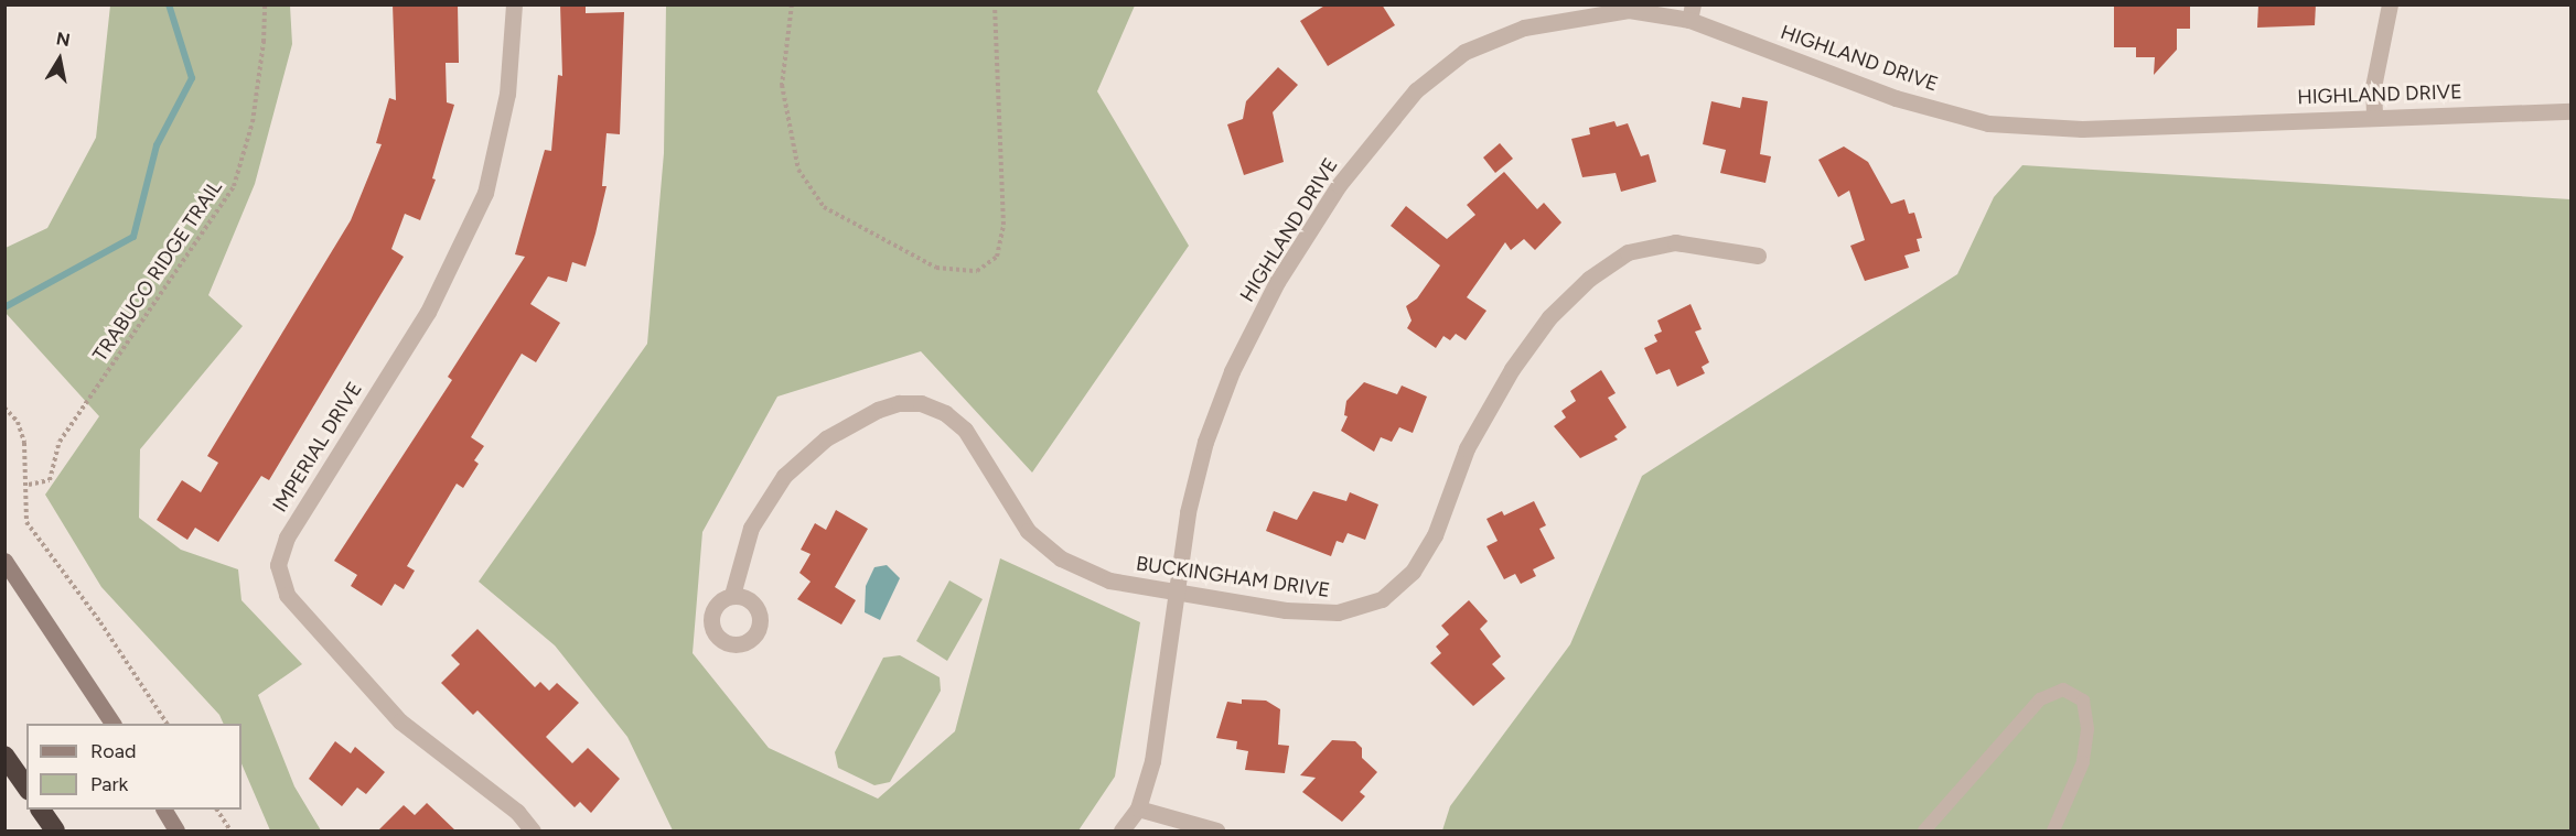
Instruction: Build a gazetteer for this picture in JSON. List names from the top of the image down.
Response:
{
  "streets": {
    "street": ["HIGHLAND DRIVE", "IMPERIAL DRIVE", "BUCKINGHAM DRIVE"],
    "path": ["TRABUCO RIDGE TRAIL"]
  },
  "crossings": [
    ["HIGHLAND DRIVE", "BUCKINGHAM DRIVE"]
  ],
  "legend": ["Road", "Park"],
  "north": "top"
}
